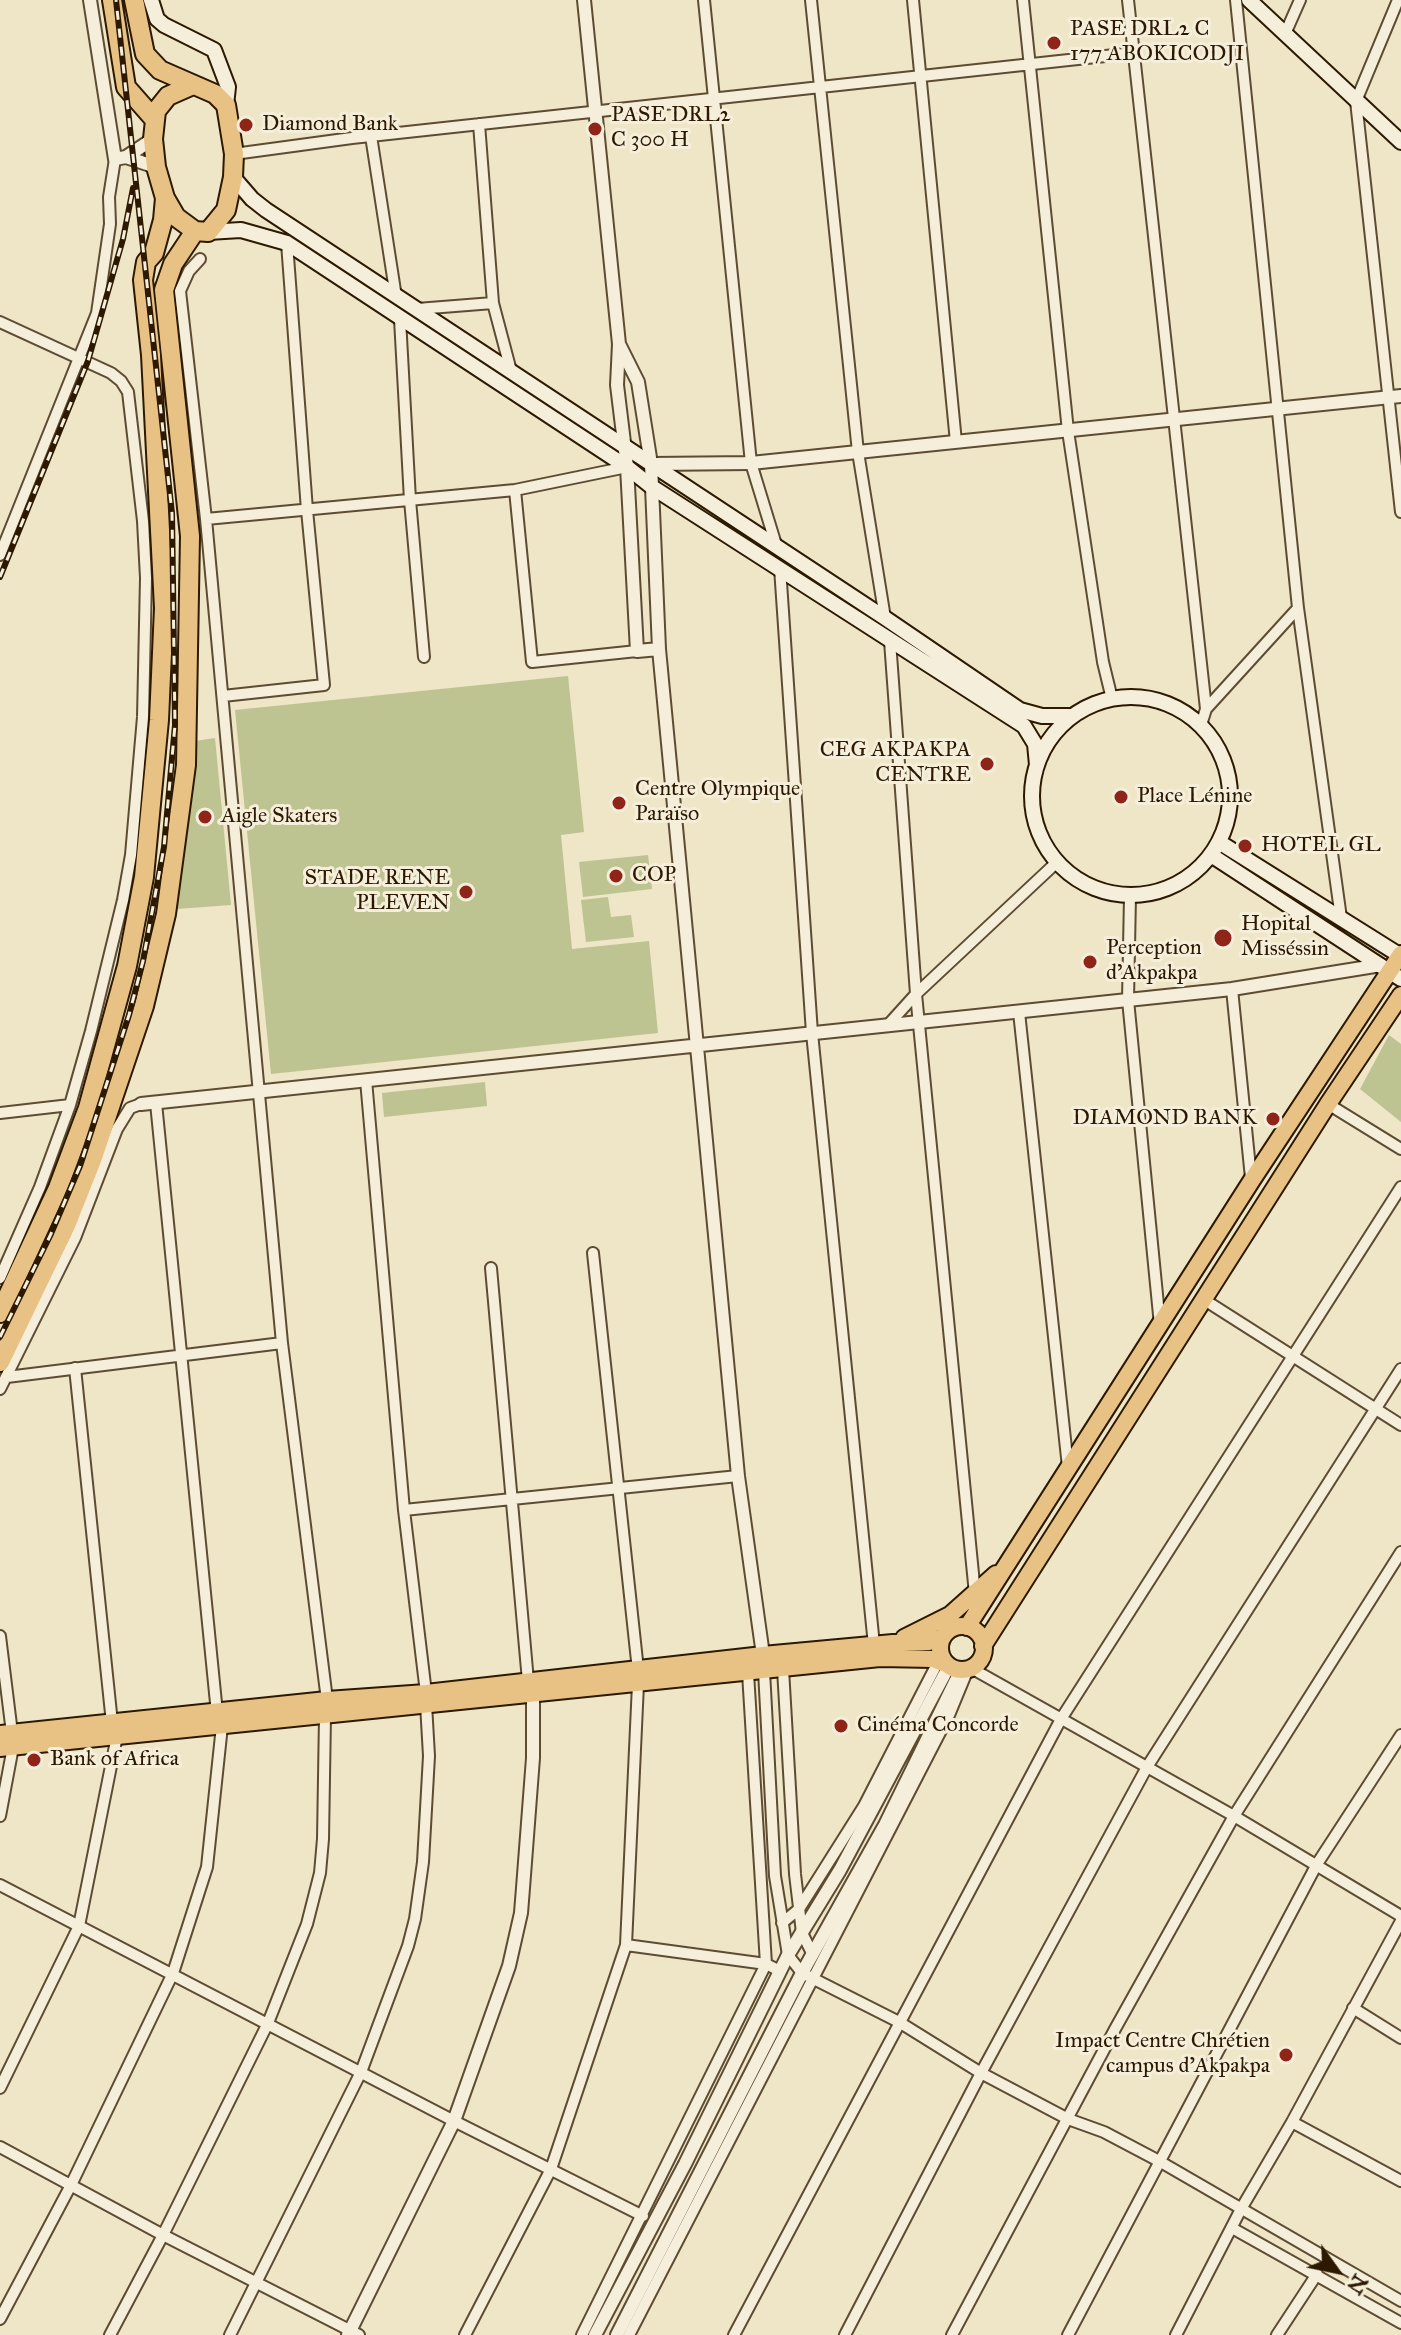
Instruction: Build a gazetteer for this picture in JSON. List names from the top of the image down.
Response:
{
  "places": [
    "PASE DRL2 C 177 ABOKICODJI",
    "Diamond Bank",
    "PASE DRL2 C 300 H",
    "CEG AKPAKPA CENTRE",
    "Place Lénine",
    "Centre Olympique Paraïso",
    "Aigle Skaters",
    "HOTEL GL",
    "COP",
    "STADE RENE PLEVEN",
    "Hopital Misséssin",
    "Perception d'Akpakpa",
    "DIAMOND BANK",
    "Cinéma Concorde",
    "Bank of Africa",
    "Impact Centre Chrétien campus d'Akpakpa"
  ],
  "north": "bottom right"
}
